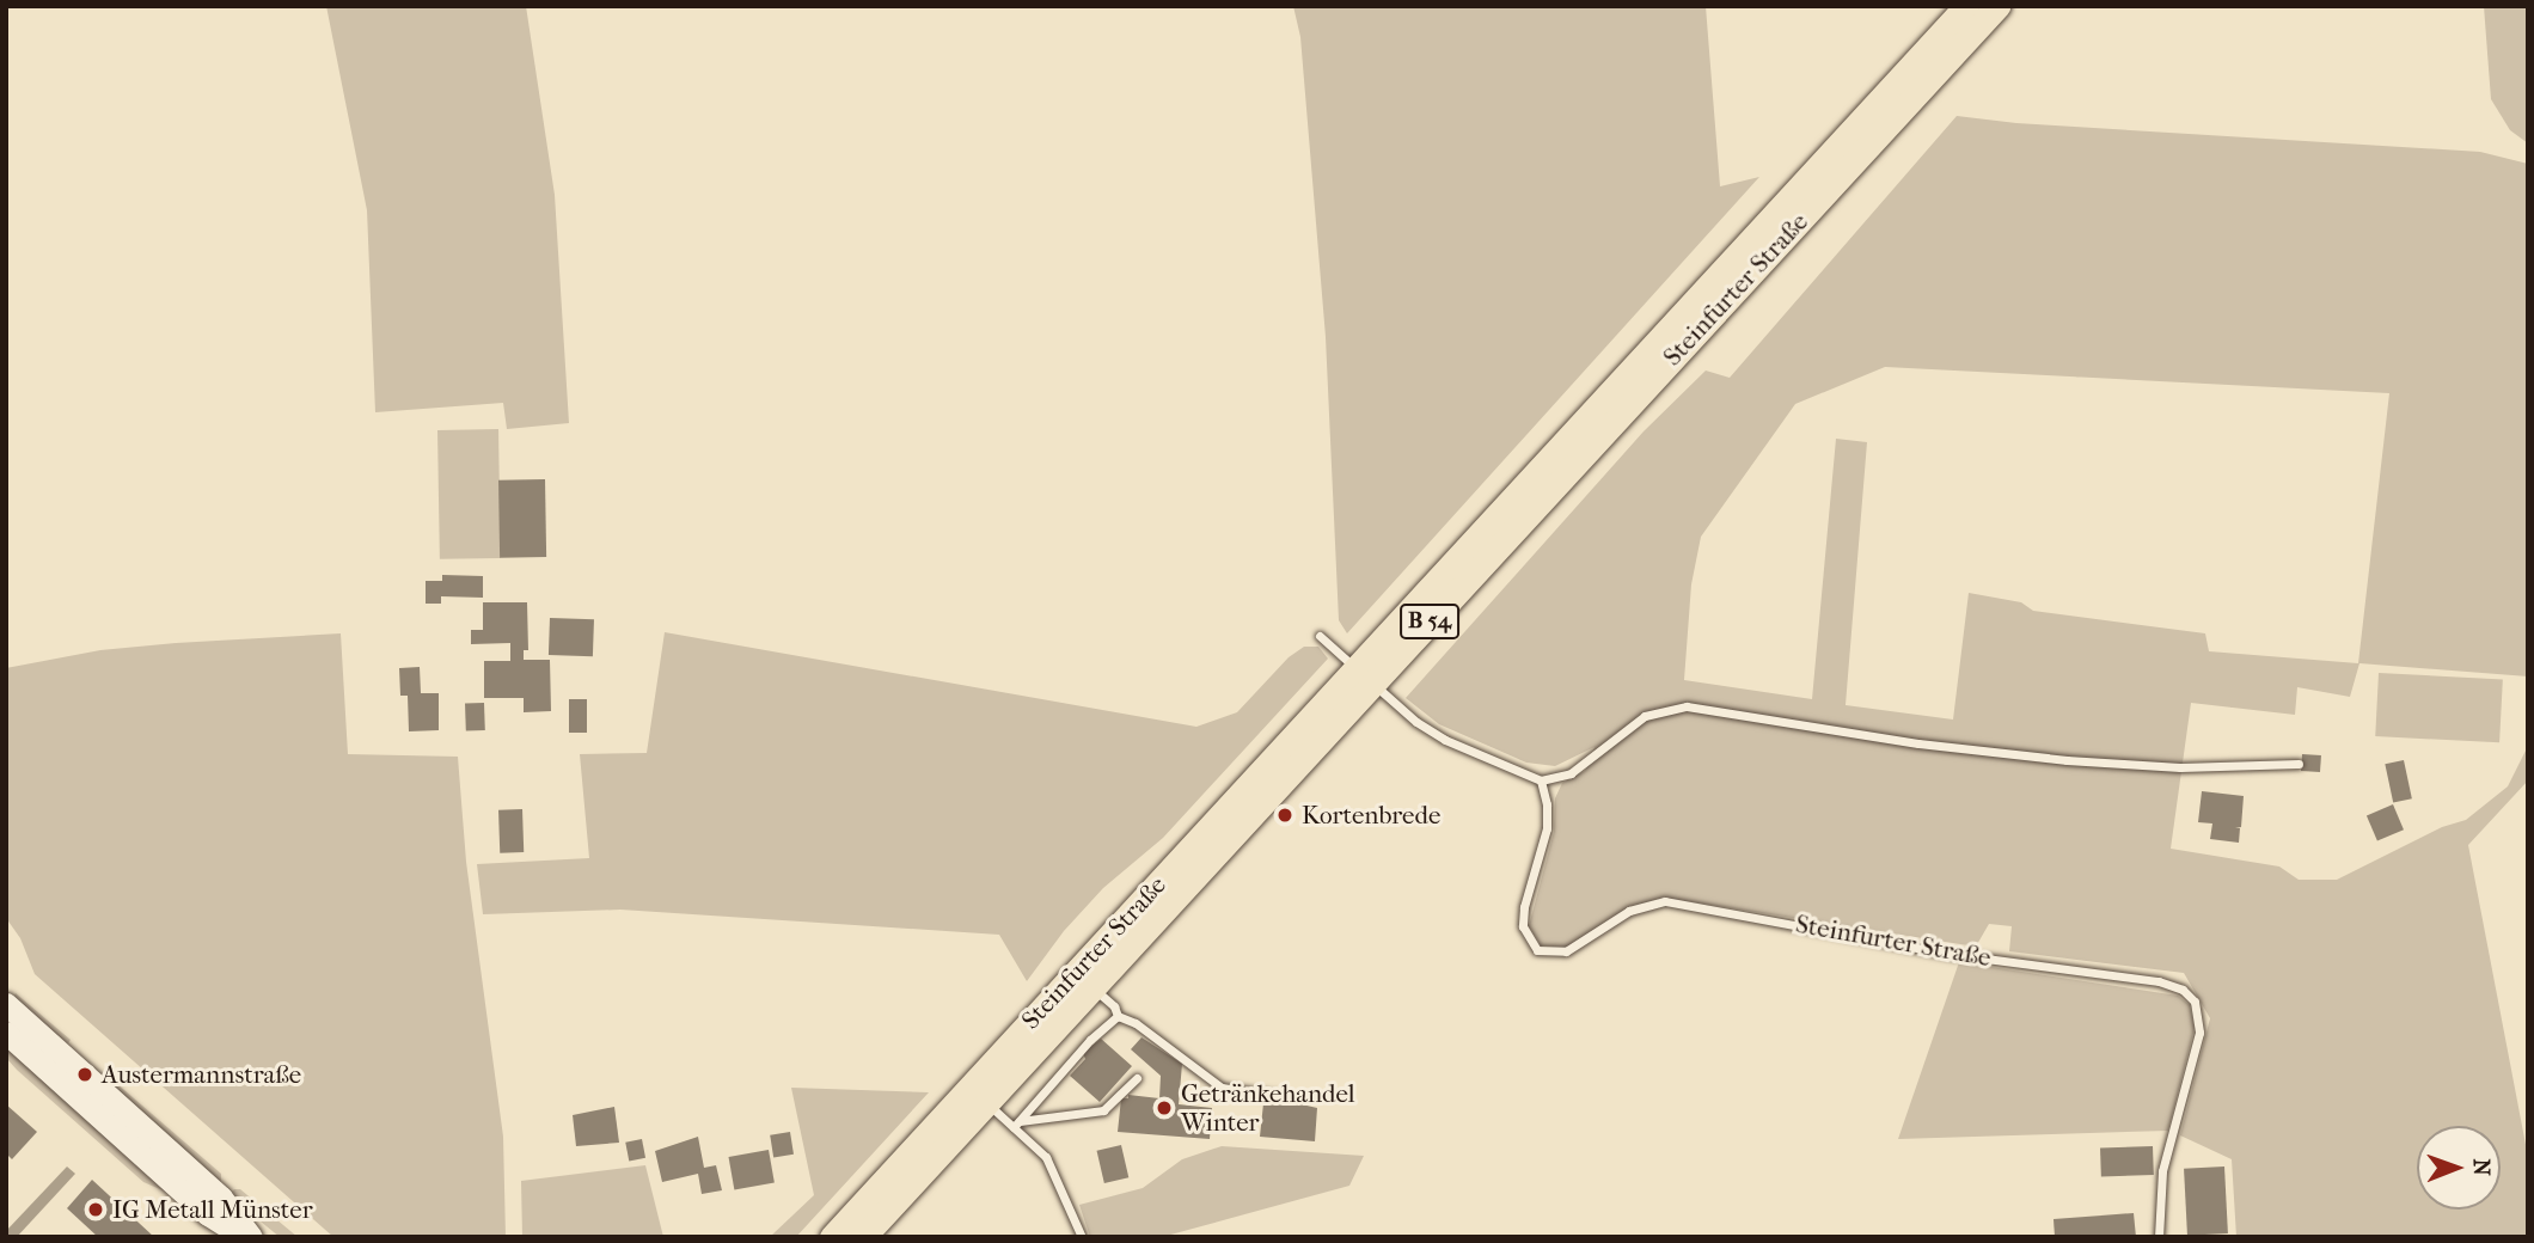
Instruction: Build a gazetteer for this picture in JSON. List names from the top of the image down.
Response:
{
  "streets": {
    "main road": ["Steinfurter Straße", "B 54"]
  },
  "places": [
    "Kortenbrede",
    "Austermannstraße",
    "Getränkehandel Winter",
    "IG Metall Münster"
  ],
  "north": "right"
}
